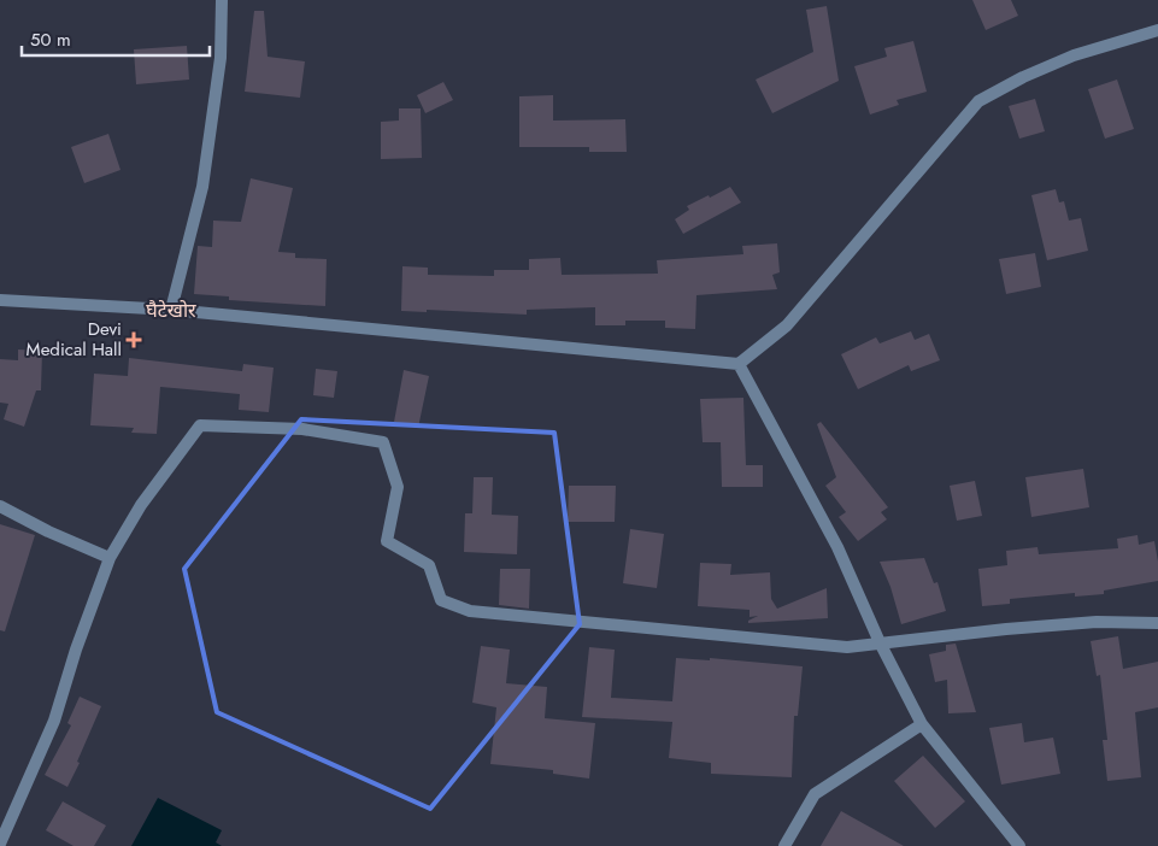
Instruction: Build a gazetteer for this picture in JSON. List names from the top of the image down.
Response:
{
  "districts": ["घैटेखोर"],
  "places": {
    "health": ["Devi Medical Hall"]
  },
  "scale_bar": "50 m"
}
